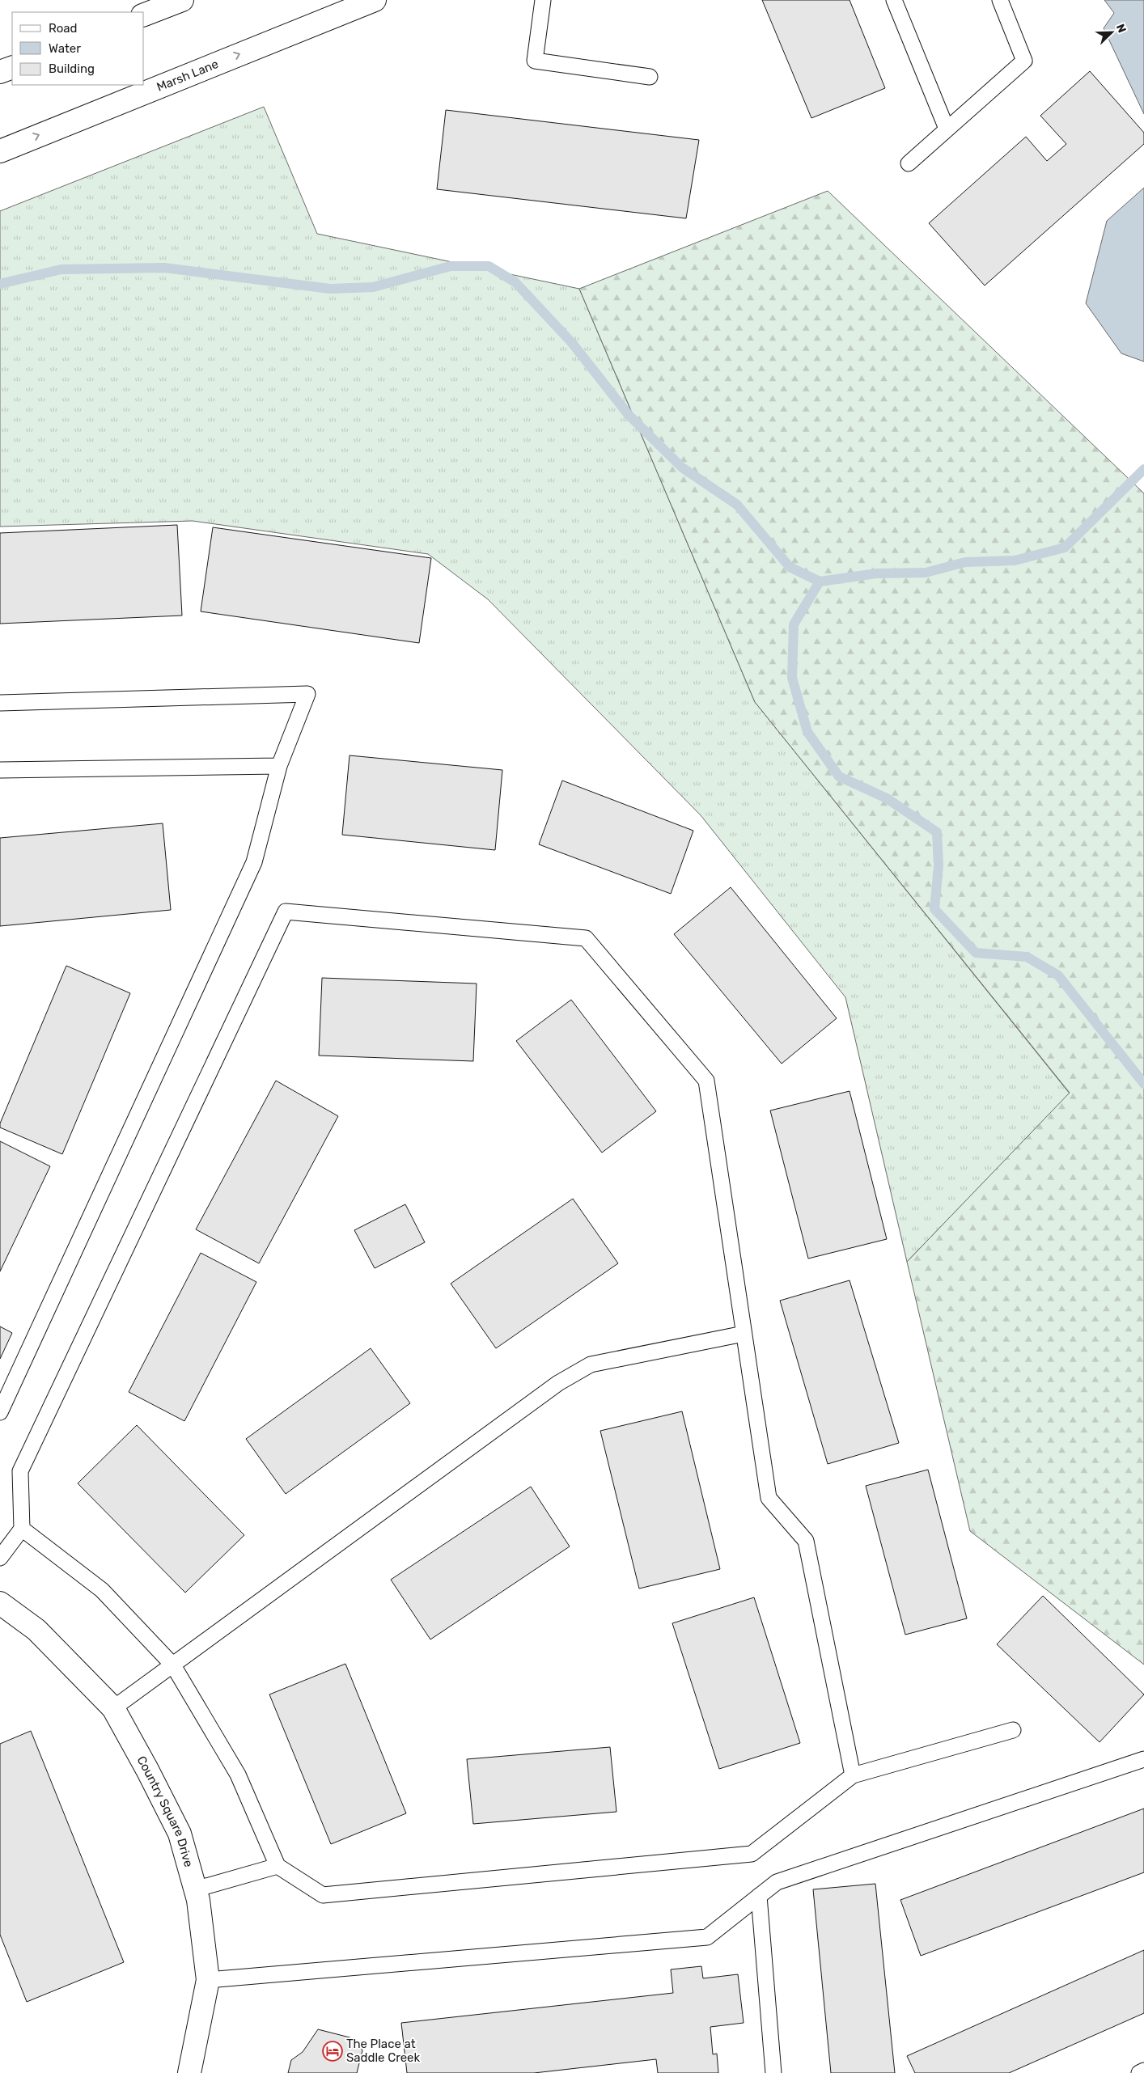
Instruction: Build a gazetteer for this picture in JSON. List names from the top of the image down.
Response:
{
  "streets": {
    "street": ["Marsh Lane", "Country Square Drive"]
  },
  "one_way": ["Marsh Lane"],
  "places": {
    "hotel": ["The Place at Saddle Creek"]
  },
  "legend": ["Road", "Water", "Building"],
  "north": "top right"
}
